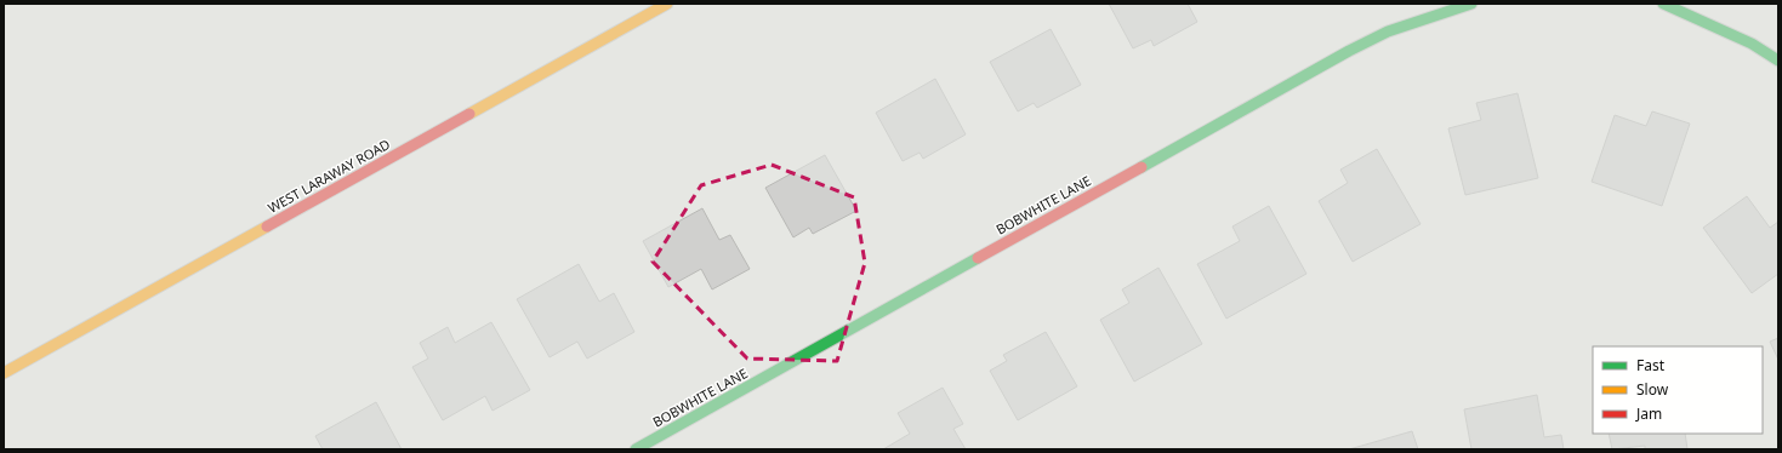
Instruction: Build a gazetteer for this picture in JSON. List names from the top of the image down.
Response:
{
  "streets": {
    "street": ["WEST LARAWAY ROAD", "BOBWHITE LANE"]
  },
  "legend": ["Fast", "Slow", "Jam"]
}
